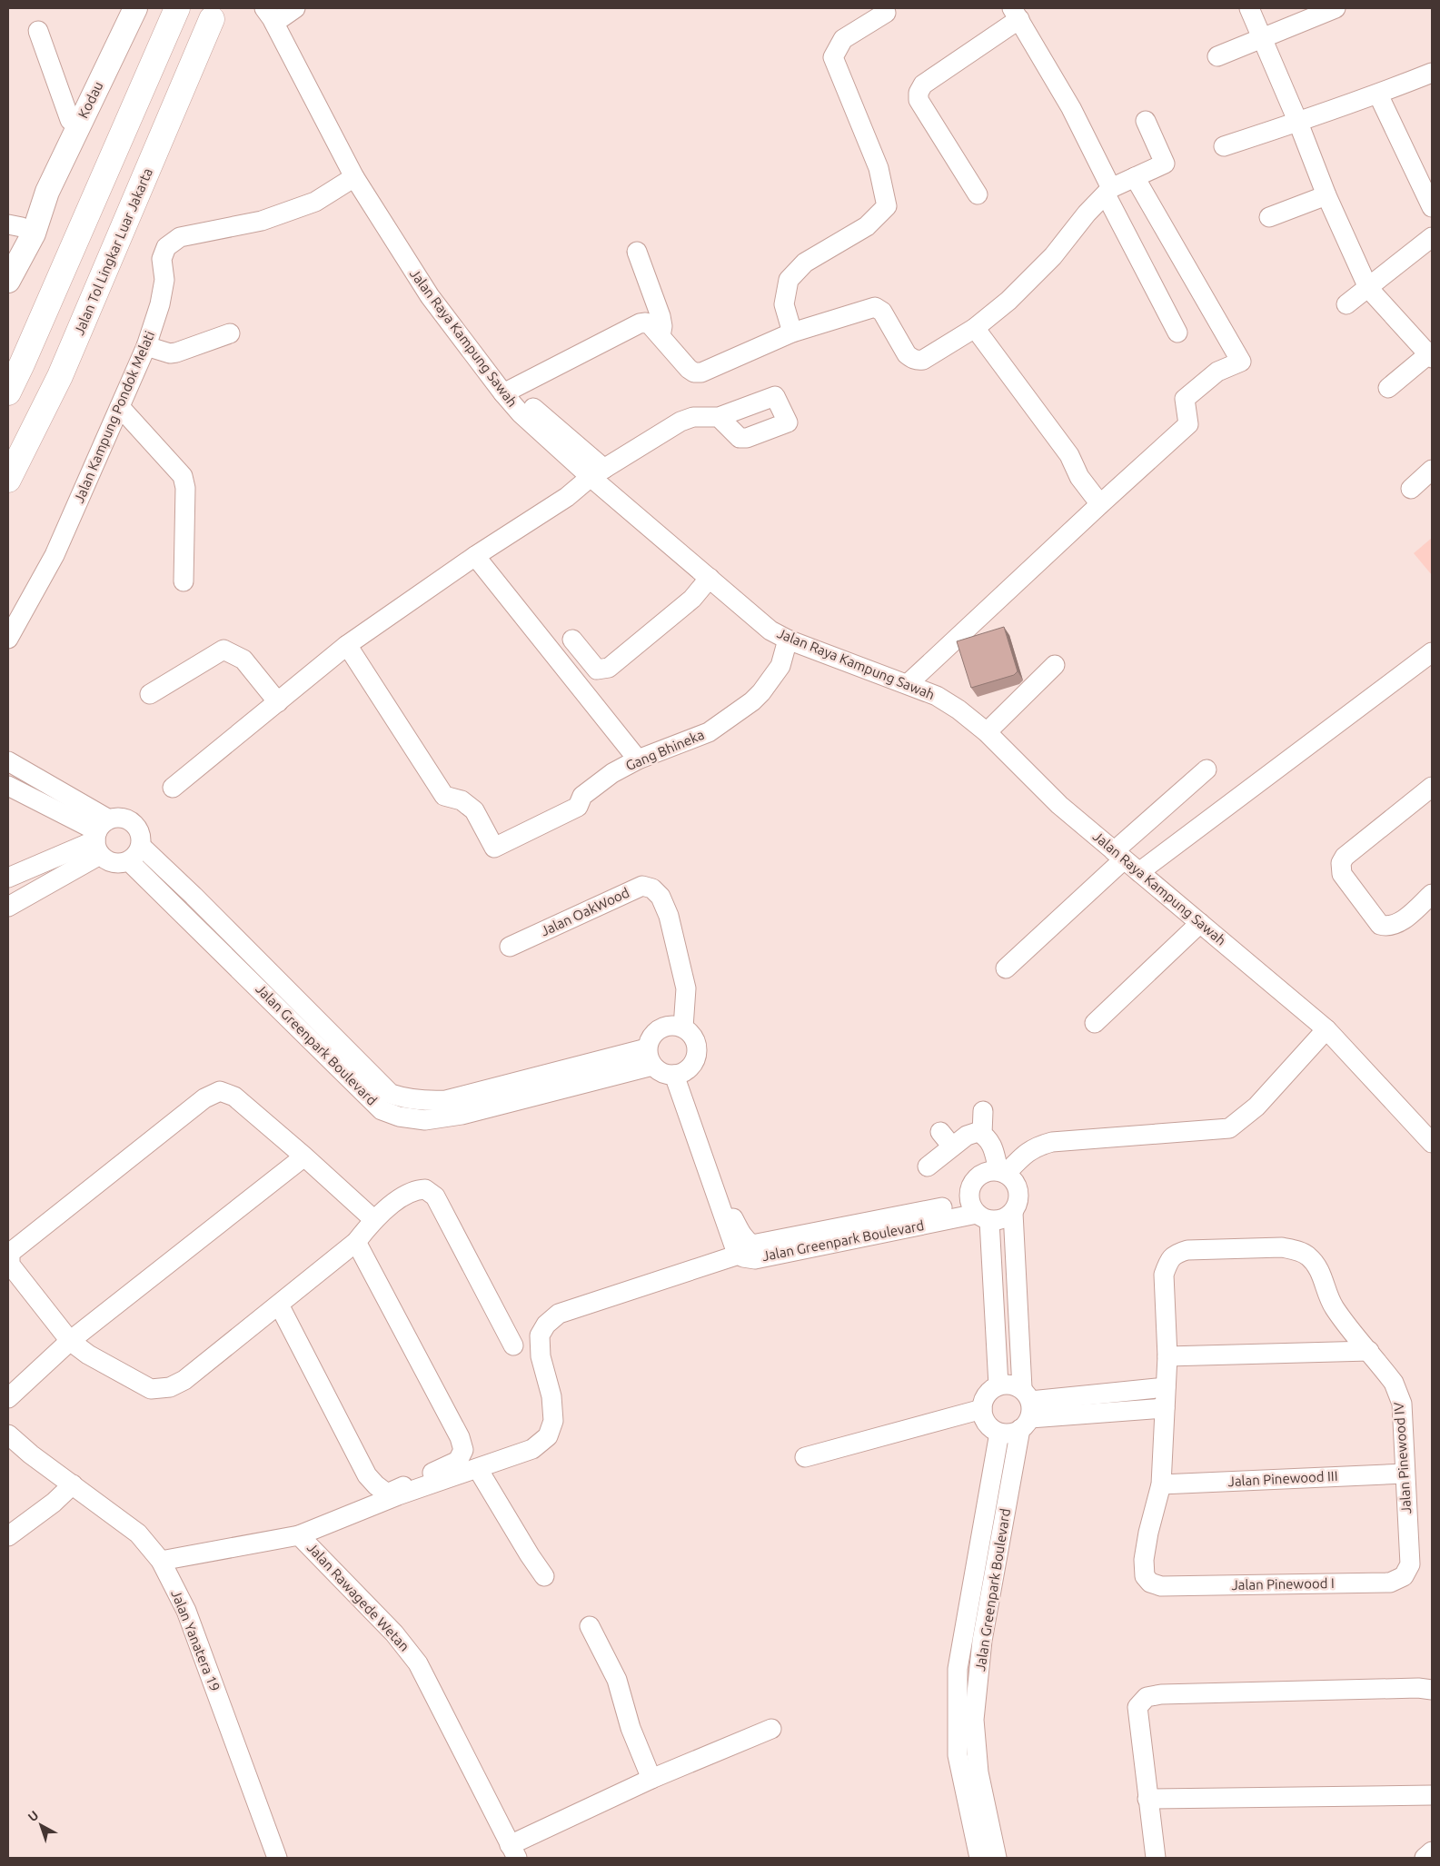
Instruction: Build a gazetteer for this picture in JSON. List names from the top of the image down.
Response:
{
  "streets": {
    "highway": ["Jalan Tol Lingkar Luar Jakarta"],
    "main road": ["Kodau"],
    "street": [
      "Jalan Raya Kampung Sawah",
      "Jalan Kampung Pondok Melati",
      "Gang Bhineka",
      "Jalan OakWood",
      "Jalan Greenpark Boulevard",
      "Jalan Pinewood IV",
      "Jalan Pinewood III",
      "Jalan Pinewood I",
      "Jalan Rawagede Wetan",
      "Jalan Yanatera 19"
    ]
  },
  "crossings": [
    ["Jalan Raya Kampung Sawah", "Jalan Kampung Pondok Melati"],
    ["Jalan Raya Kampung Sawah", "Gang Bhineka"],
    ["Jalan OakWood", "Jalan Greenpark Boulevard"],
    ["Jalan Pinewood IV", "Jalan Pinewood III"],
    ["Jalan Pinewood IV", "Jalan Pinewood I"],
    ["Jalan Pinewood III", "Jalan Pinewood I"],
    ["Jalan Rawagede Wetan", "Jalan Yanatera 19"]
  ],
  "north": "top left"
}
